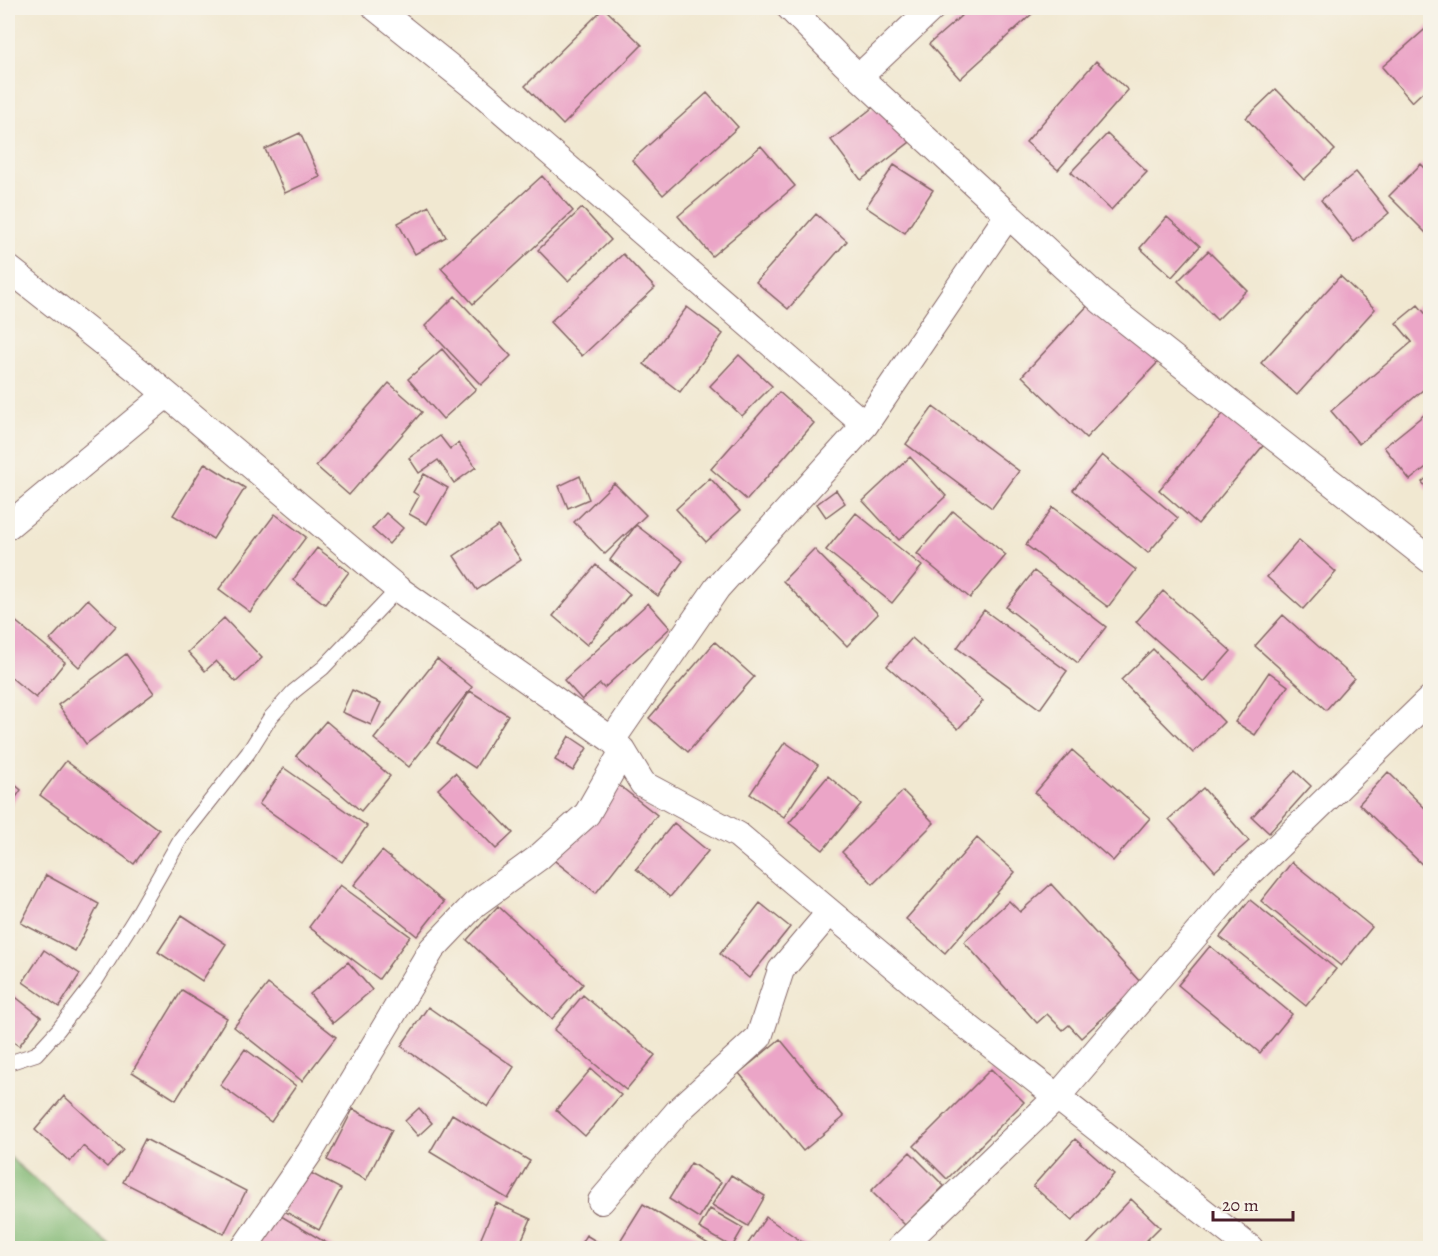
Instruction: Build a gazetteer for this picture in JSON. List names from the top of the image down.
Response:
{
  "scale_bar": "20 m"
}
